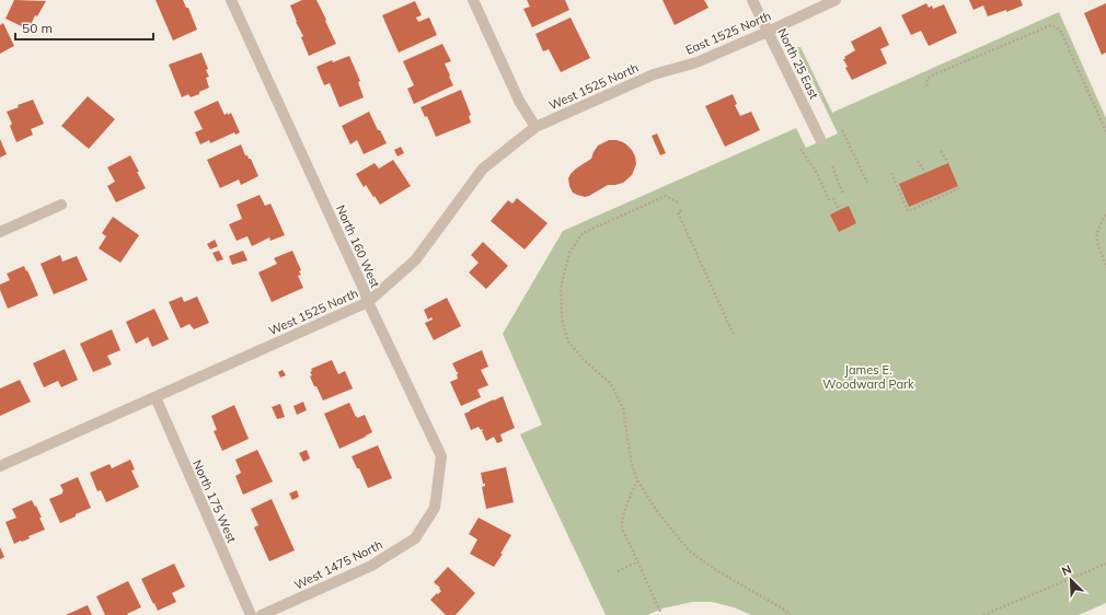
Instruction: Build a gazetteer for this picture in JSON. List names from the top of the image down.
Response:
{
  "streets": {
    "street": [
      "East 1525 North",
      "North 25 East",
      "West 1525 North",
      "North 160 West",
      "North 175 West",
      "West 1475 North"
    ]
  },
  "crossings": [
    ["East 1525 North", "North 25 East"],
    ["East 1525 North", "West 1525 North"],
    ["West 1525 North", "North 160 West"],
    ["West 1525 North", "North 175 West"],
    ["North 160 West", "West 1475 North"]
  ],
  "parks": ["James E. Woodward Park"],
  "scale_bar": "50 m",
  "north": "top left"
}
